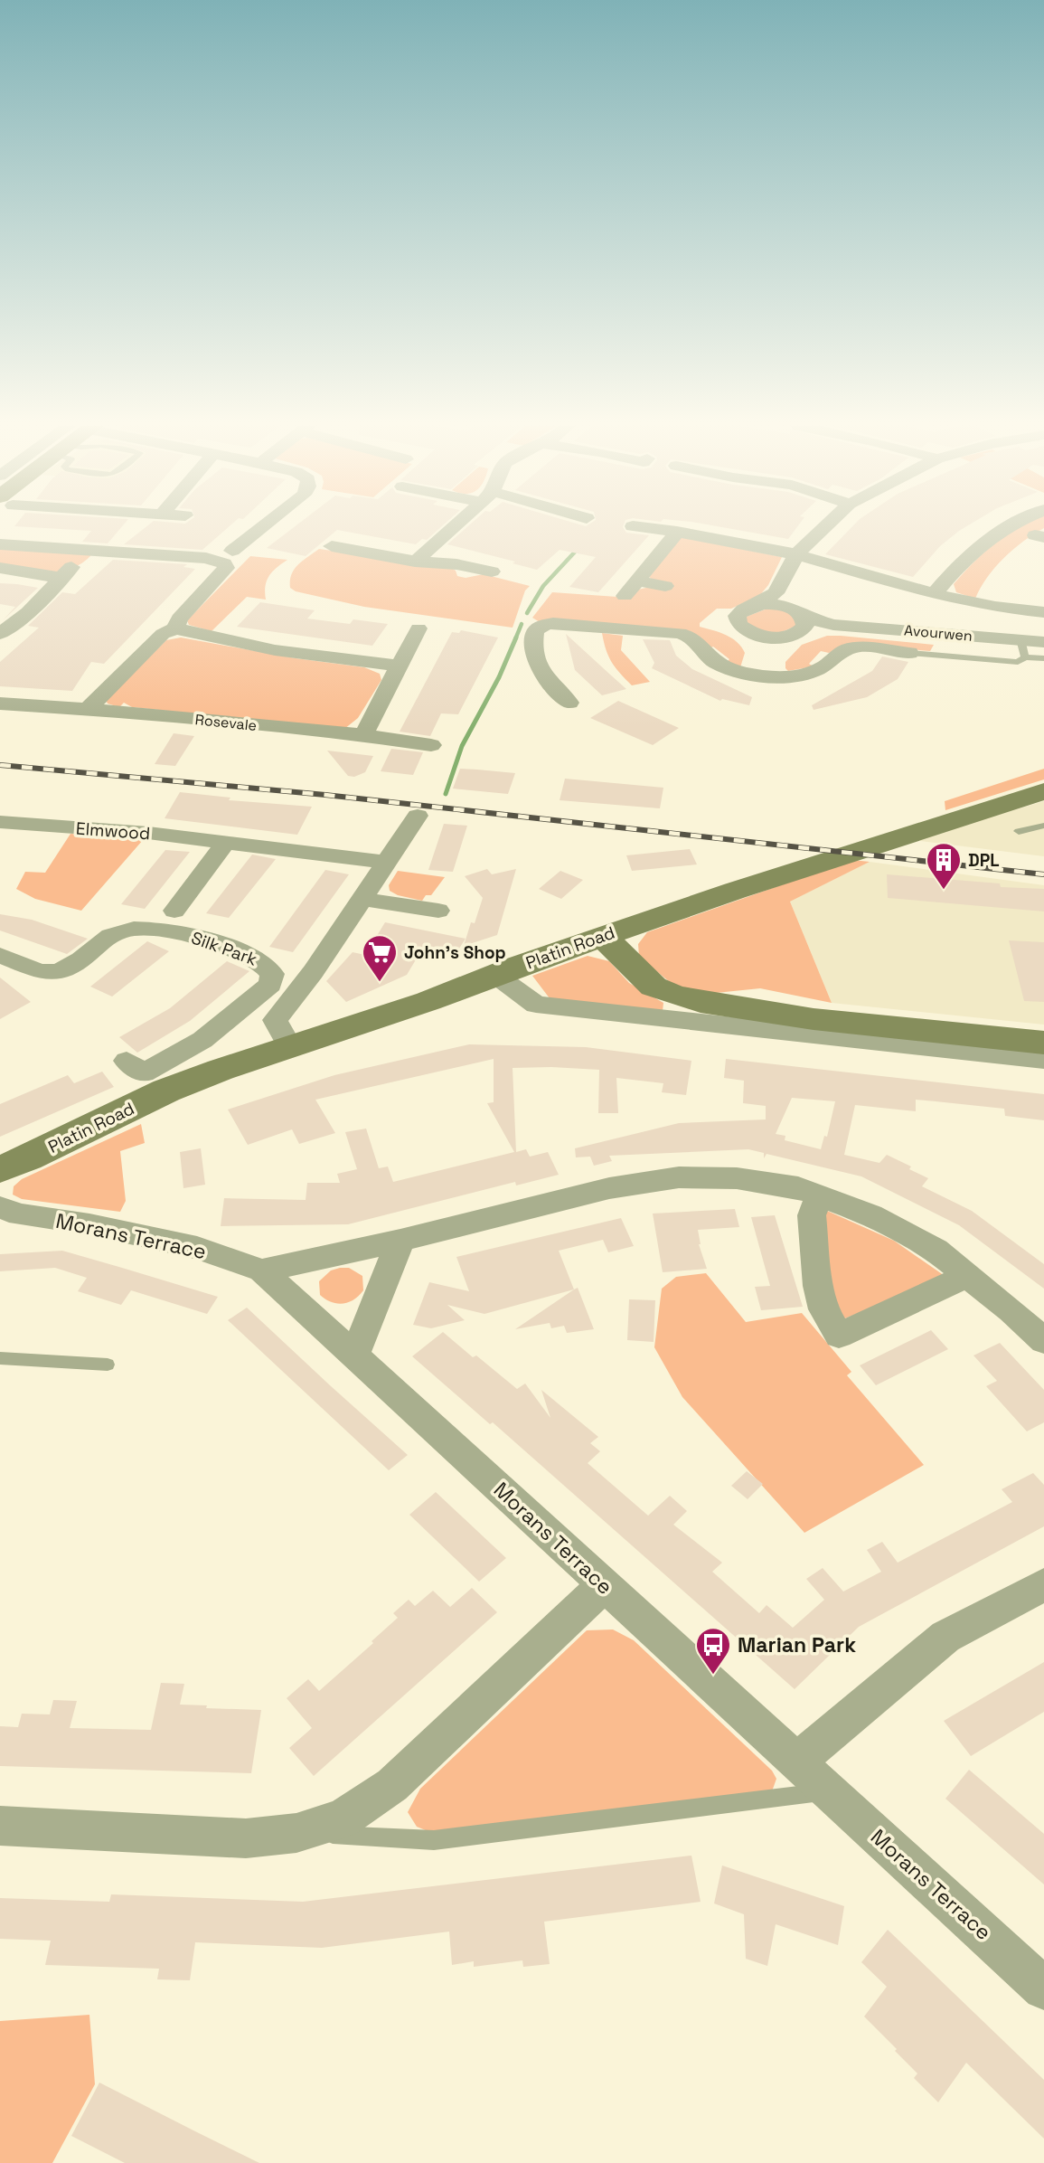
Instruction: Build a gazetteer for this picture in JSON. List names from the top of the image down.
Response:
{
  "streets": {
    "main road": ["Platin Road"],
    "street": [
      "Avourwen",
      "Rosevale",
      "Elmwood",
      "Silk Park",
      "Morans Terrace"
    ]
  },
  "places": {
    "building": ["DPL"],
    "supermarket": ["John's Shop"],
    "bus stop": ["Marian Park"]
  }
}
